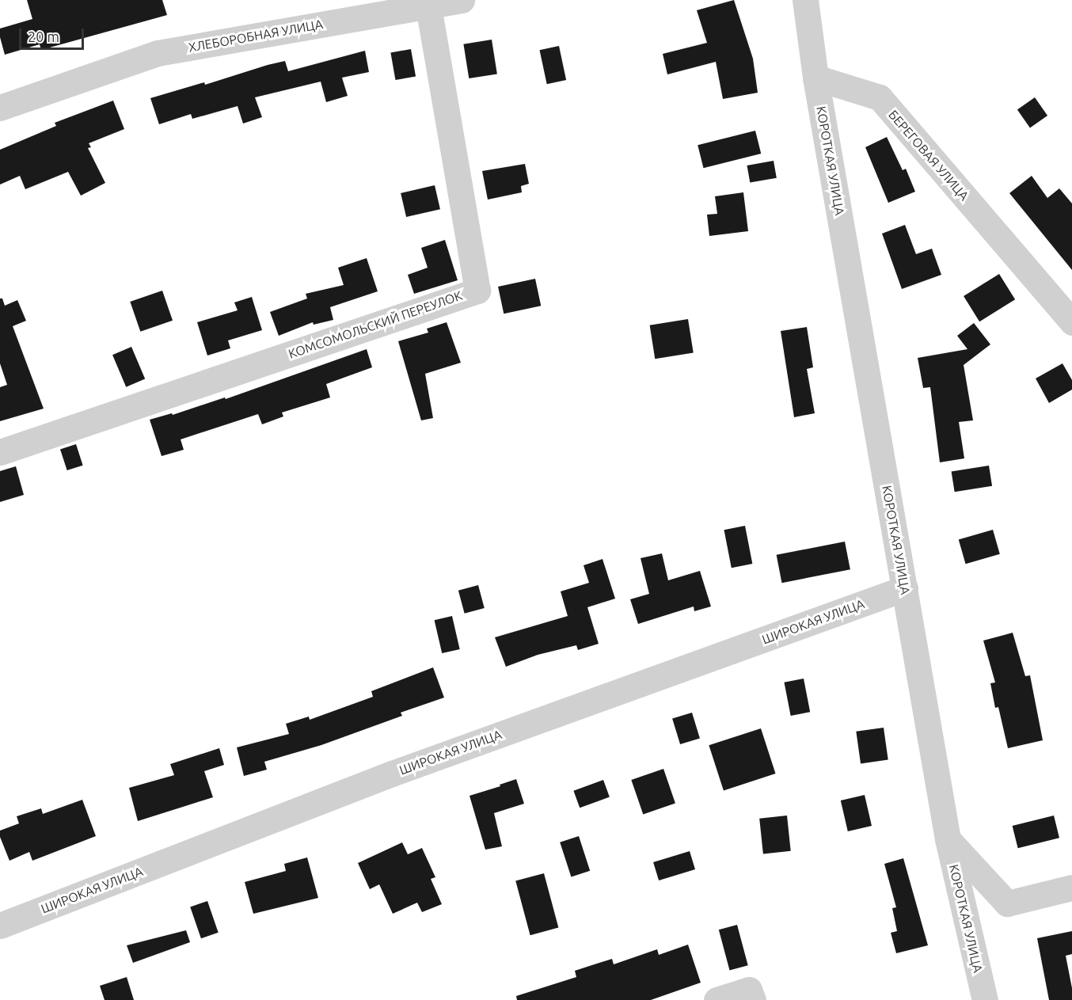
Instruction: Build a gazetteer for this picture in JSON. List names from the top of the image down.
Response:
{
  "streets": {
    "street": [
      "ХЛЕБОРОБНАЯ УЛИЦА",
      "БЕРЕГОВАЯ УЛИЦА",
      "КОРОТКАЯ УЛИЦА",
      "КОМСОМОЛЬСКИЙ ПЕРЕУЛОК",
      "ШИРОКАЯ УЛИЦА"
    ]
  },
  "crossings": [
    ["ХЛЕБОРОБНАЯ УЛИЦА", "КОМСОМОЛЬСКИЙ ПЕРЕУЛОК"],
    ["БЕРЕГОВАЯ УЛИЦА", "КОРОТКАЯ УЛИЦА"],
    ["КОРОТКАЯ УЛИЦА", "ШИРОКАЯ УЛИЦА"]
  ],
  "scale_bar": "20 m"
}
